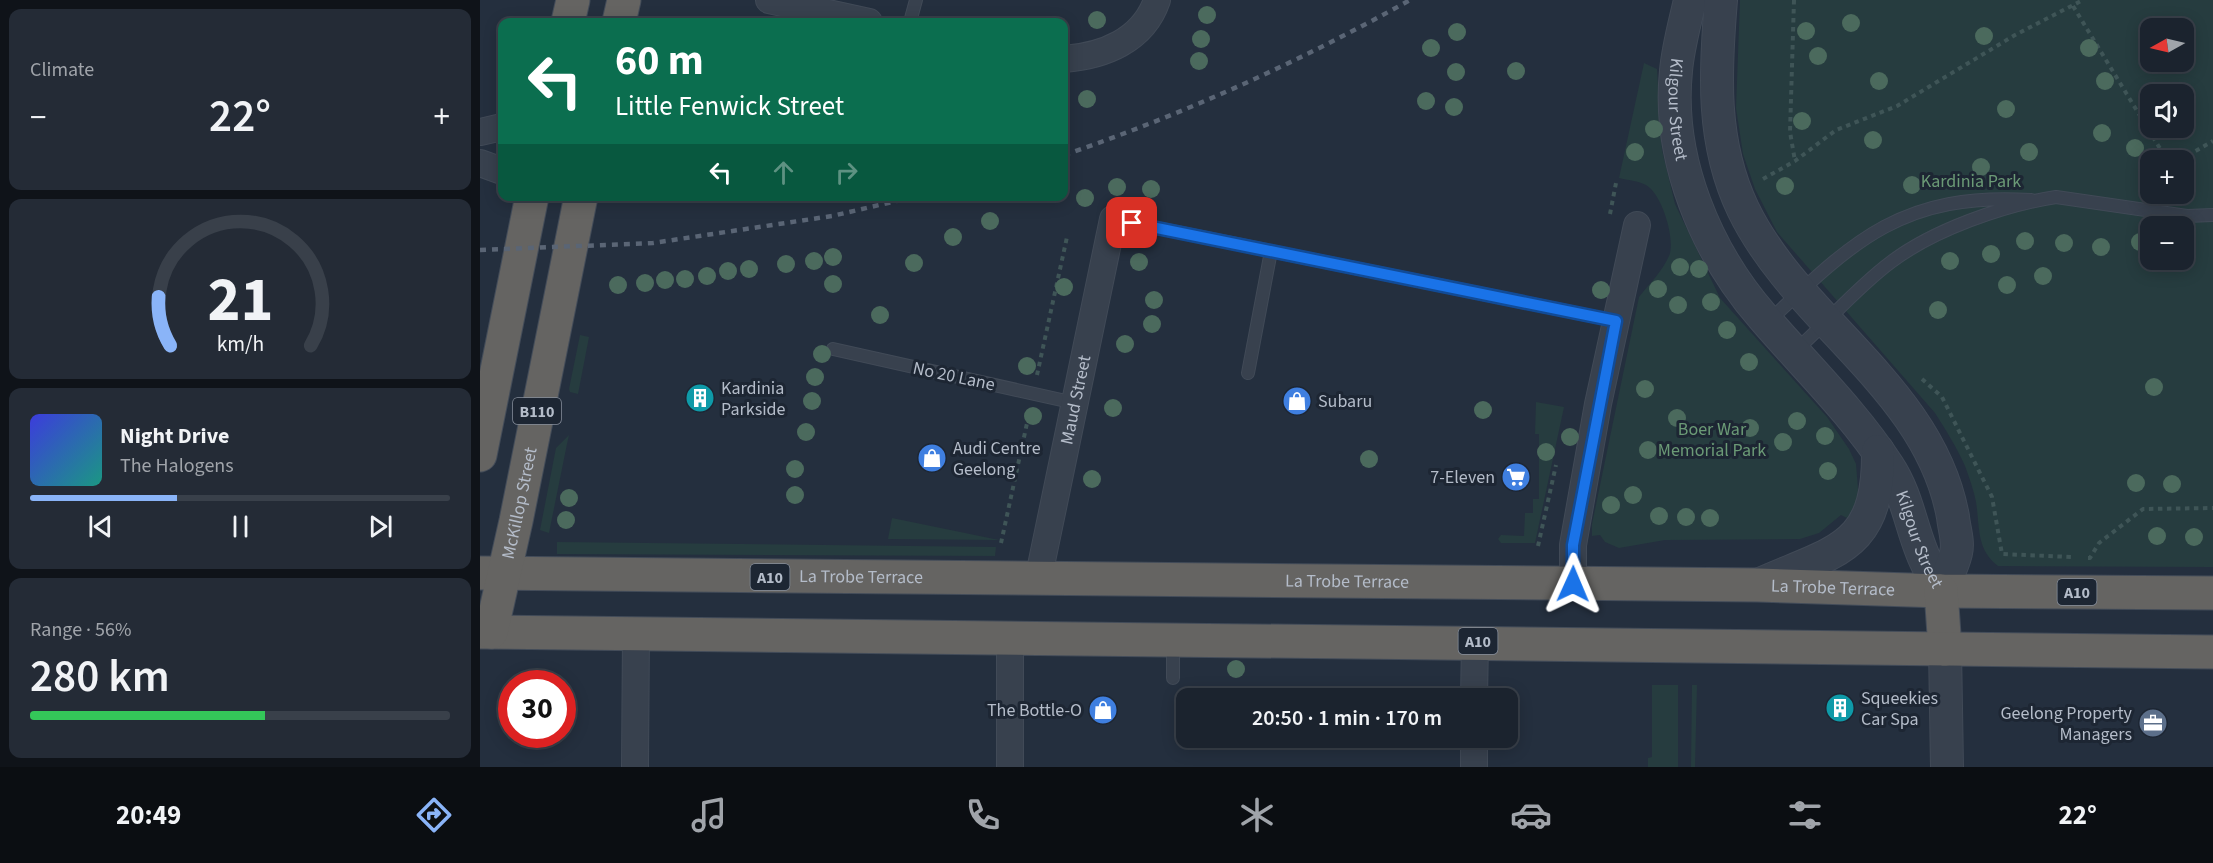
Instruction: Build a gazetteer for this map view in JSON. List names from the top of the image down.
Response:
{
  "streets": {
    "highway": [
      "B110",
      "McKillop Street",
      "A10",
      "La Trobe Terrace"
    ],
    "street": ["Kilgour Street", "Maud Street"],
    "lane": ["No 20 Lane"]
  },
  "crossings": [
    ["Kilgour Street", "La Trobe Terrace"],
    ["No 20 Lane", "Maud Street"],
    ["Maud Street", "La Trobe Terrace"],
    ["McKillop Street", "A10"],
    ["McKillop Street", "La Trobe Terrace"]
  ],
  "parks": ["Kardinia Park", "Boer War Memorial Park"],
  "places": {
    "building": ["Kardinia Parkside", "Squeekies Car Spa"],
    "shop": ["Subaru", "Audi Centre Geelong", "The Bottle-O"],
    "supermarket": ["7-Eleven"],
    "office": ["Geelong Property Managers"]
  },
  "north": "left",
  "page": {
    "tile": [
      "Climate",
      ["Range · 56%", "280 km"]
    ],
    "map_buttons": ["+", "−"],
    "turn": ["60 m", "Little Fenwick Street"],
    "heat": ["−", "22°", "+"],
    "song": ["Night Drive", "The Halogens"],
    "limit": "30",
    "trip": "20:50 · 1 min · 170 m",
    "tabs": ["20:49", "22°"],
    "gauge": ["21", "km/h"]
  }
}
